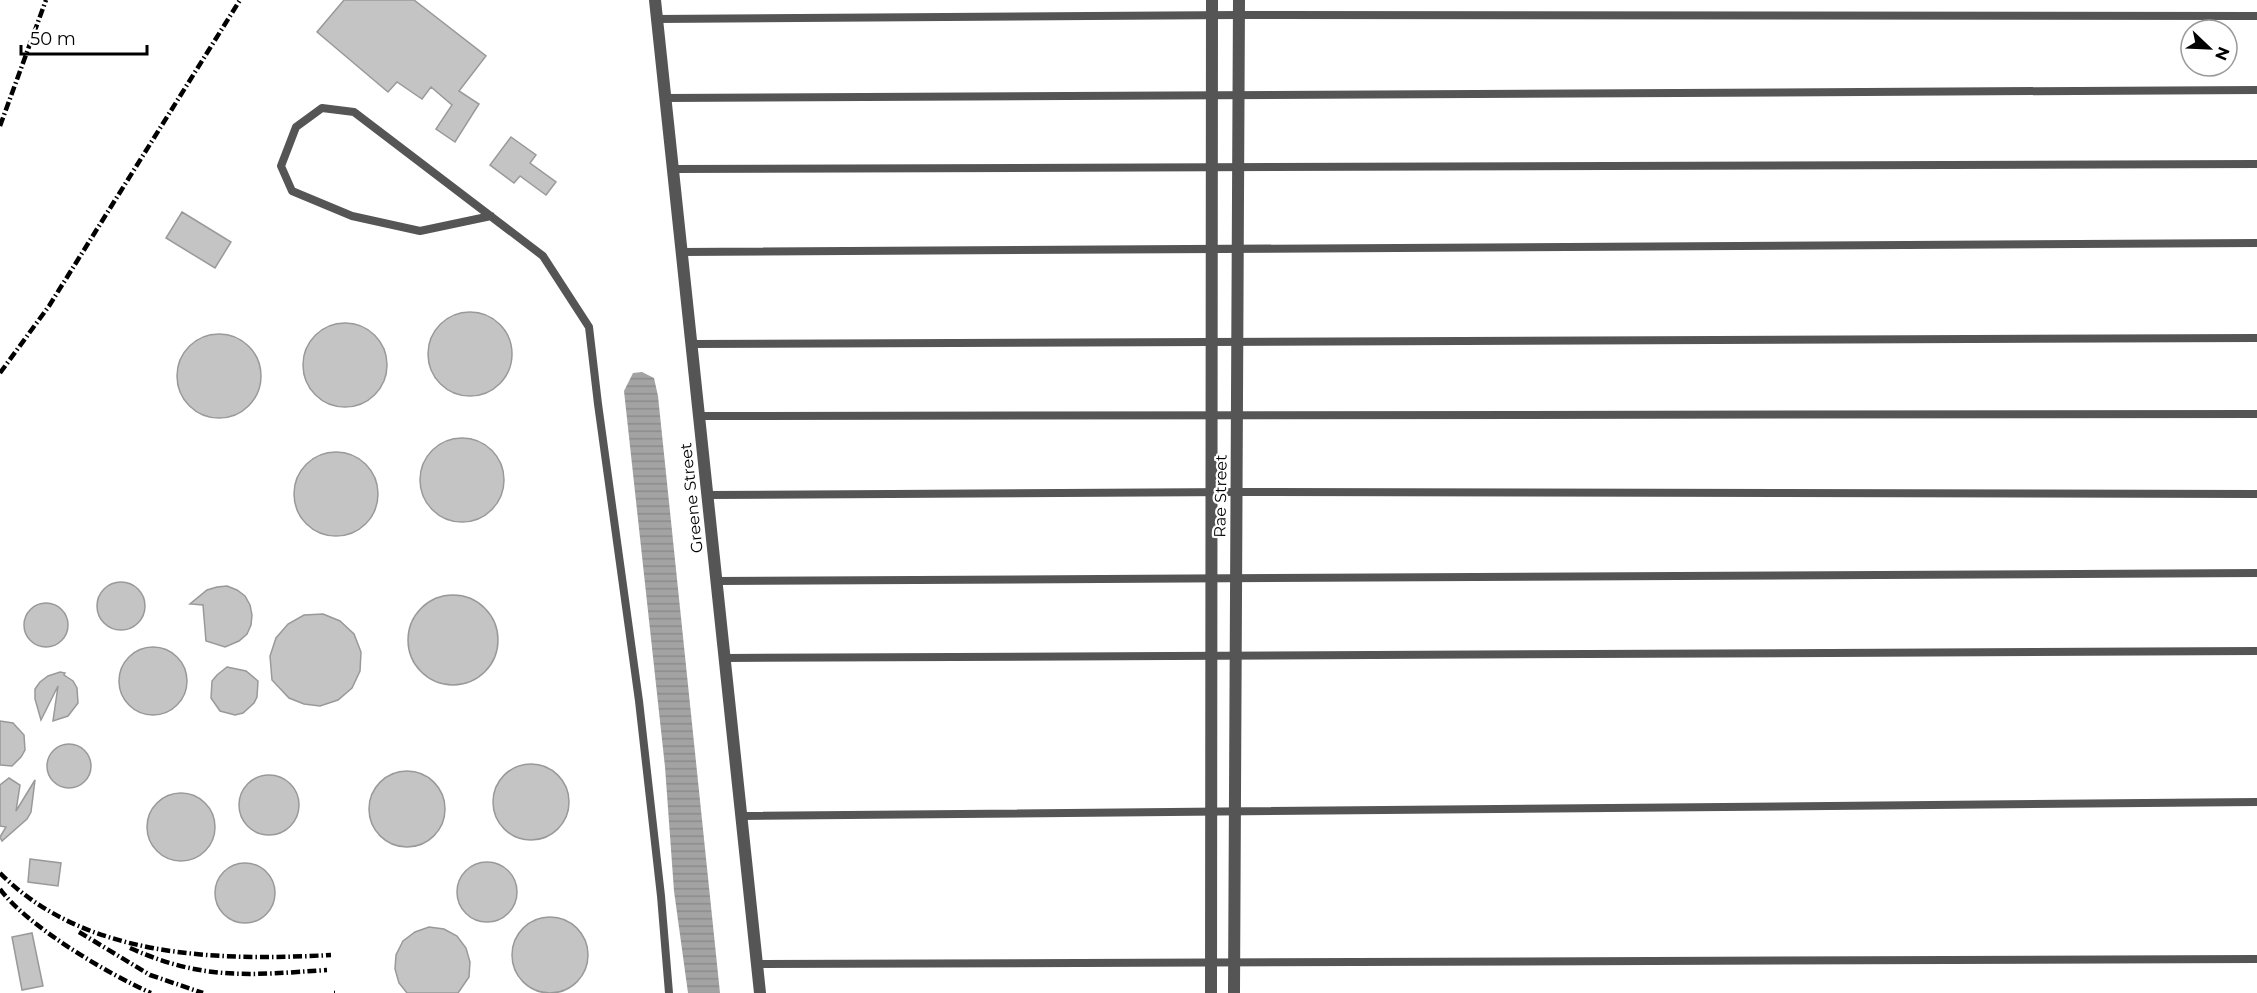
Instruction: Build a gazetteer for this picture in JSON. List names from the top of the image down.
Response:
{
  "streets": {
    "street": ["Rae Street", "Greene Street"]
  },
  "scale_bar": "50 m",
  "north": "bottom right"
}
